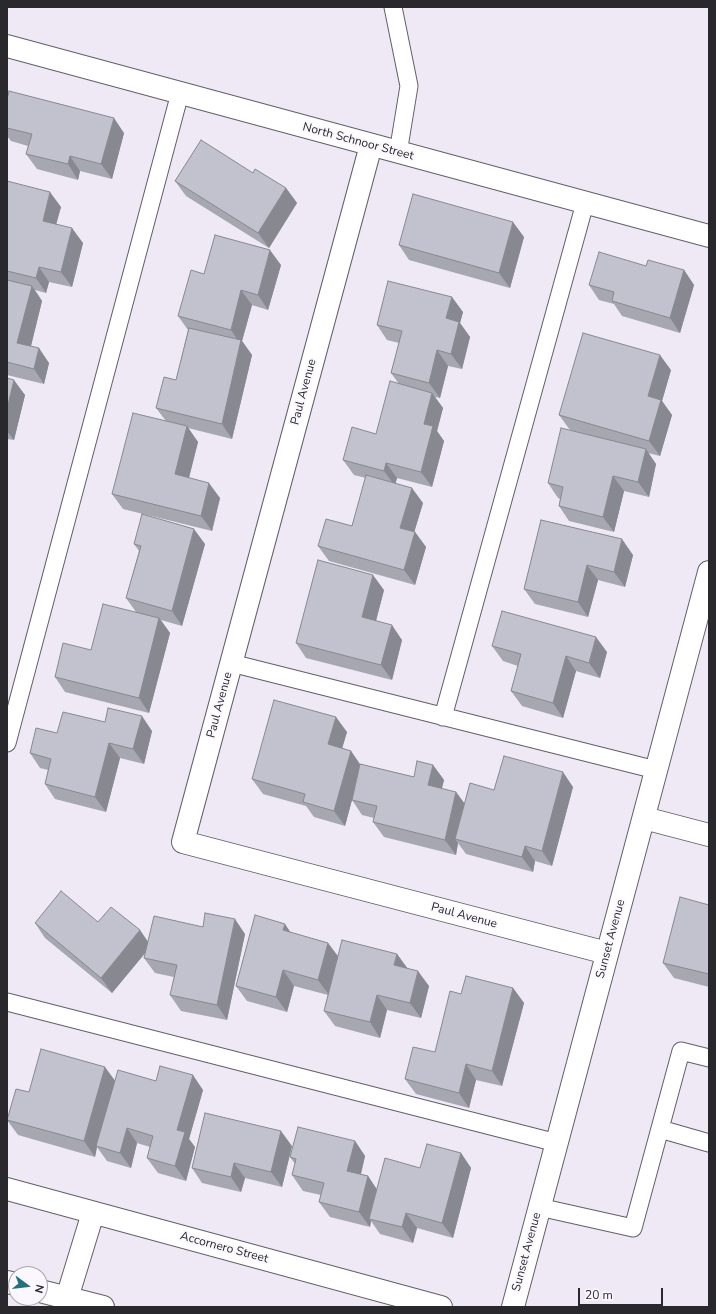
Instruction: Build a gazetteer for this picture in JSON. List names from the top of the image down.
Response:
{
  "streets": {
    "street": [
      "North Schnoor Street",
      "Paul Avenue",
      "Sunset Avenue",
      "Accornero Street"
    ]
  },
  "crossings": [
    ["North Schnoor Street", "Paul Avenue"],
    ["Paul Avenue", "Sunset Avenue"]
  ],
  "scale_bar": "20 m",
  "north": "right"
}
